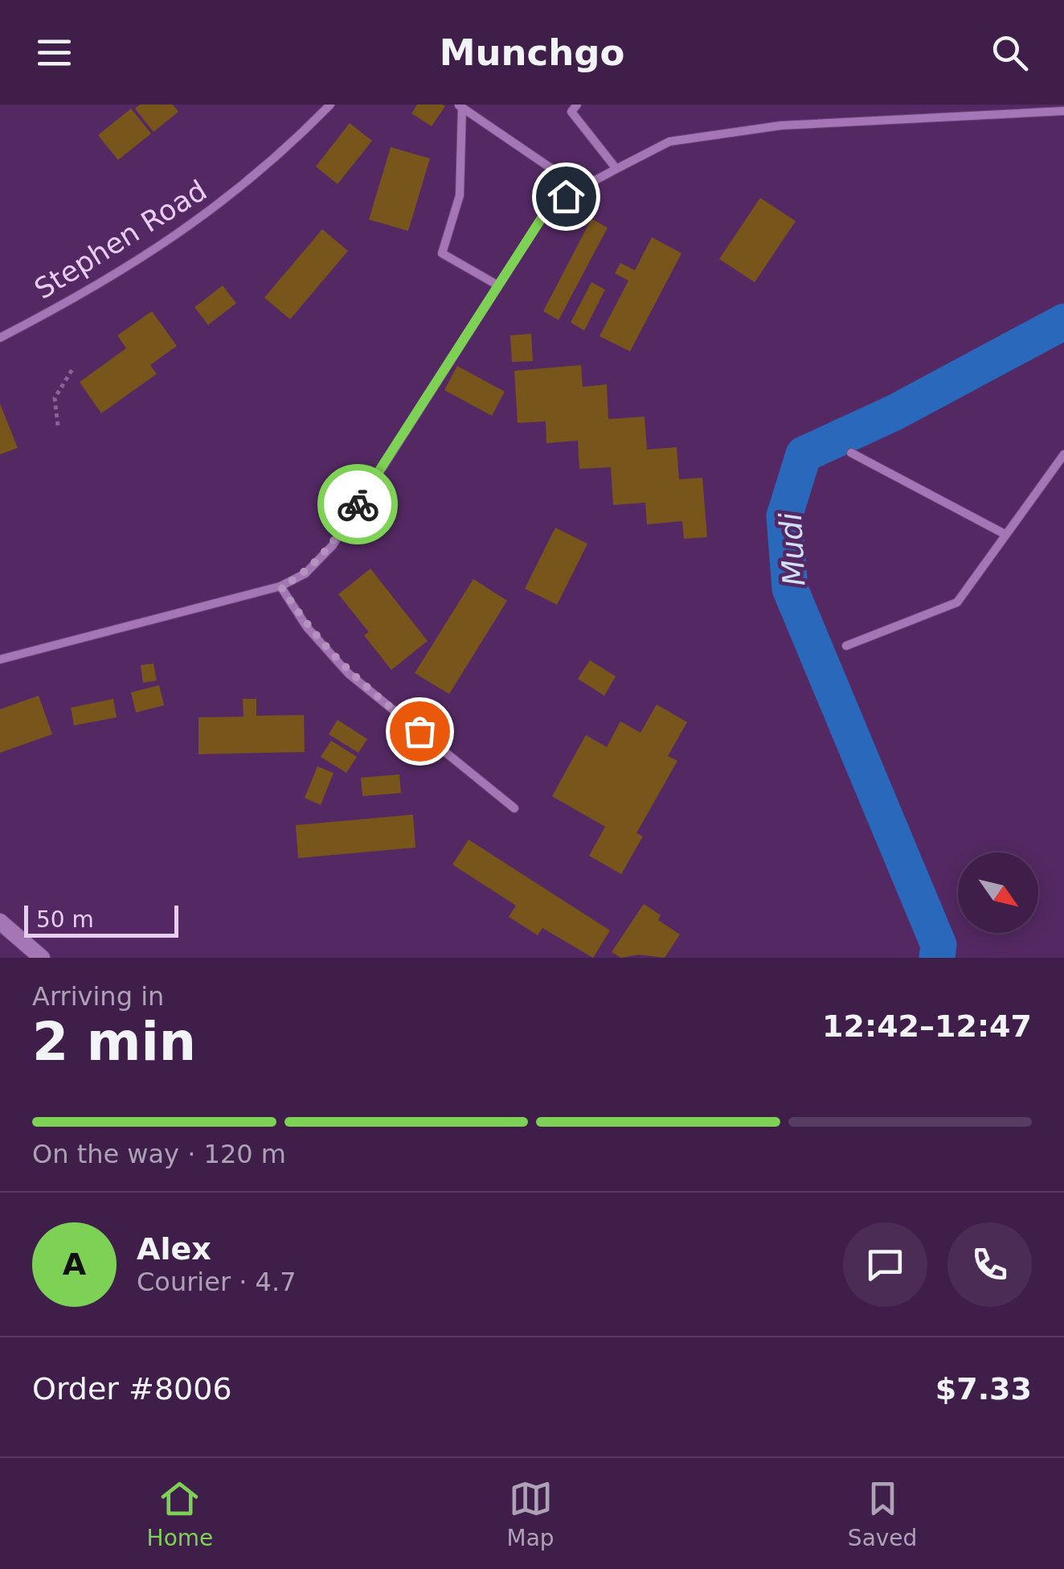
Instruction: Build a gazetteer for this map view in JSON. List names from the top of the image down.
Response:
{
  "streets": {
    "street": ["Stephen Road"]
  },
  "water": ["Mudi"],
  "scale_bar": "50 m",
  "north": "bottom right",
  "page": {
    "header": "Munchgo",
    "scale": "50 m",
    "heading": ["2 min", "Arriving in", "12:42–12:47"],
    "panel": [
      "Alex",
      "Courier · 4.7",
      "Order #8006",
      "$7.33"
    ],
    "bar": "On the way · 120 m",
    "round": "A",
    "tabs": ["Home", "Map", "Saved"]
  }
}
